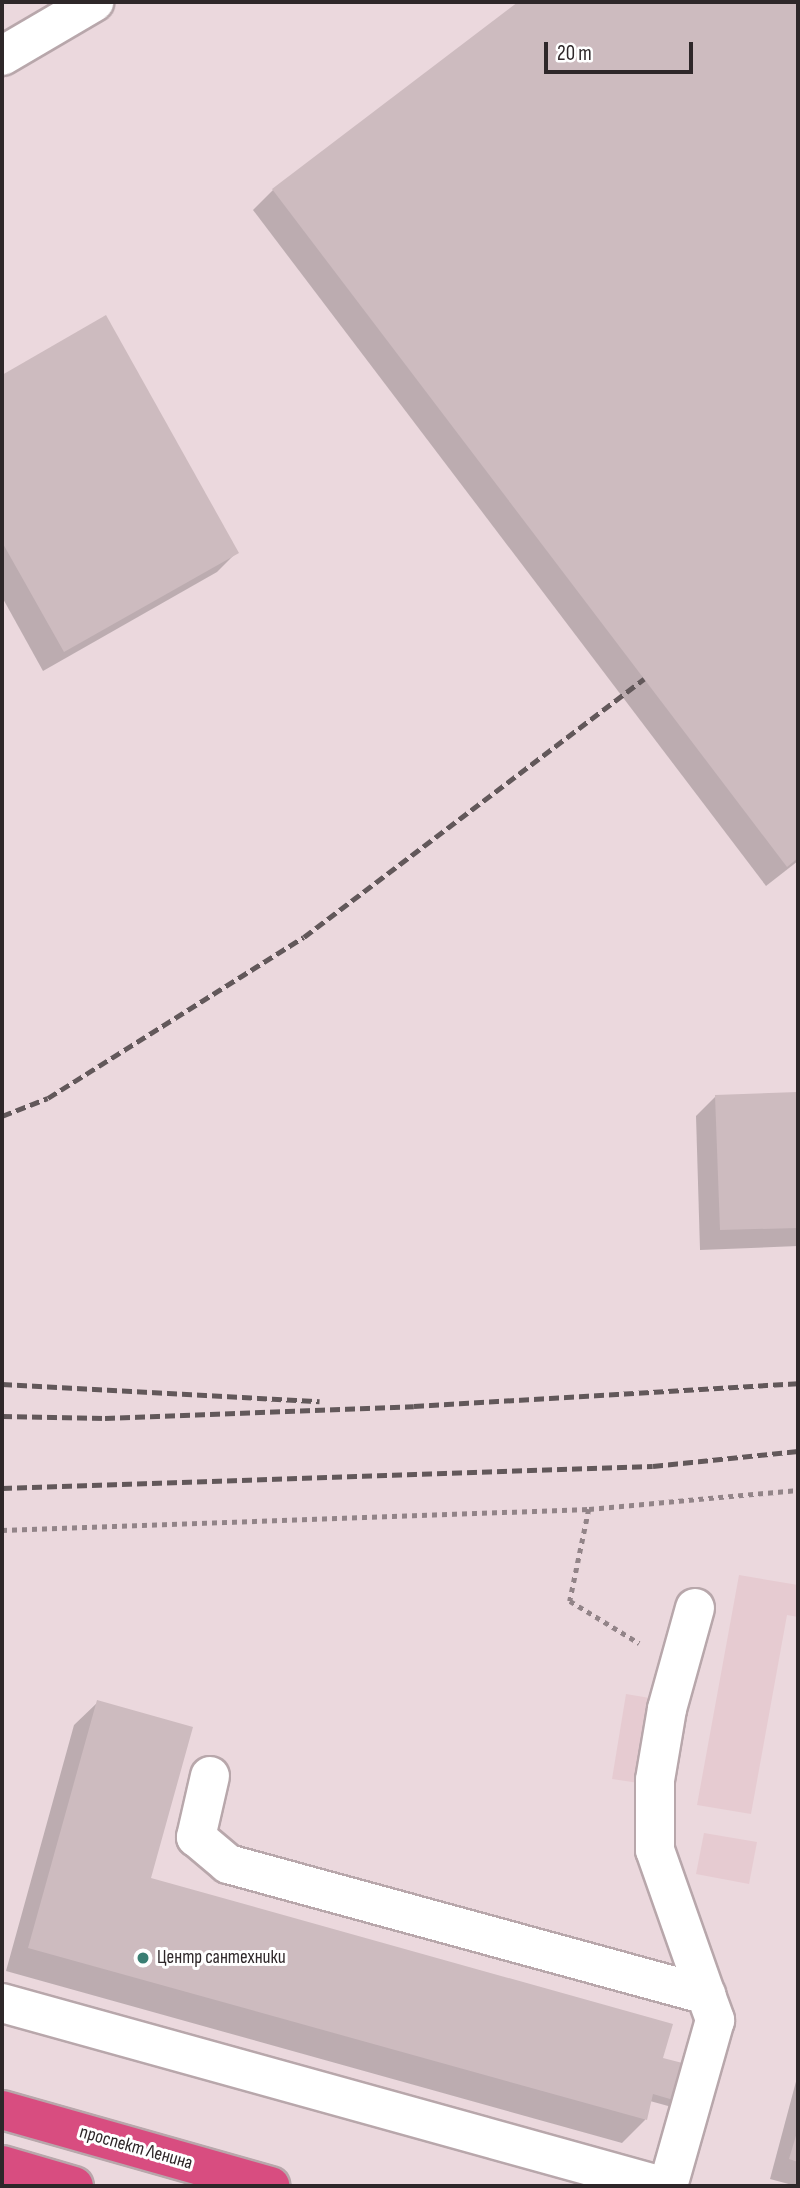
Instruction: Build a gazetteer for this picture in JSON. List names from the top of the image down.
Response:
{
  "streets": {
    "highway": ["проспект Ленина"]
  },
  "places": ["Центр сантехники"],
  "scale_bar": "20 m"
}
